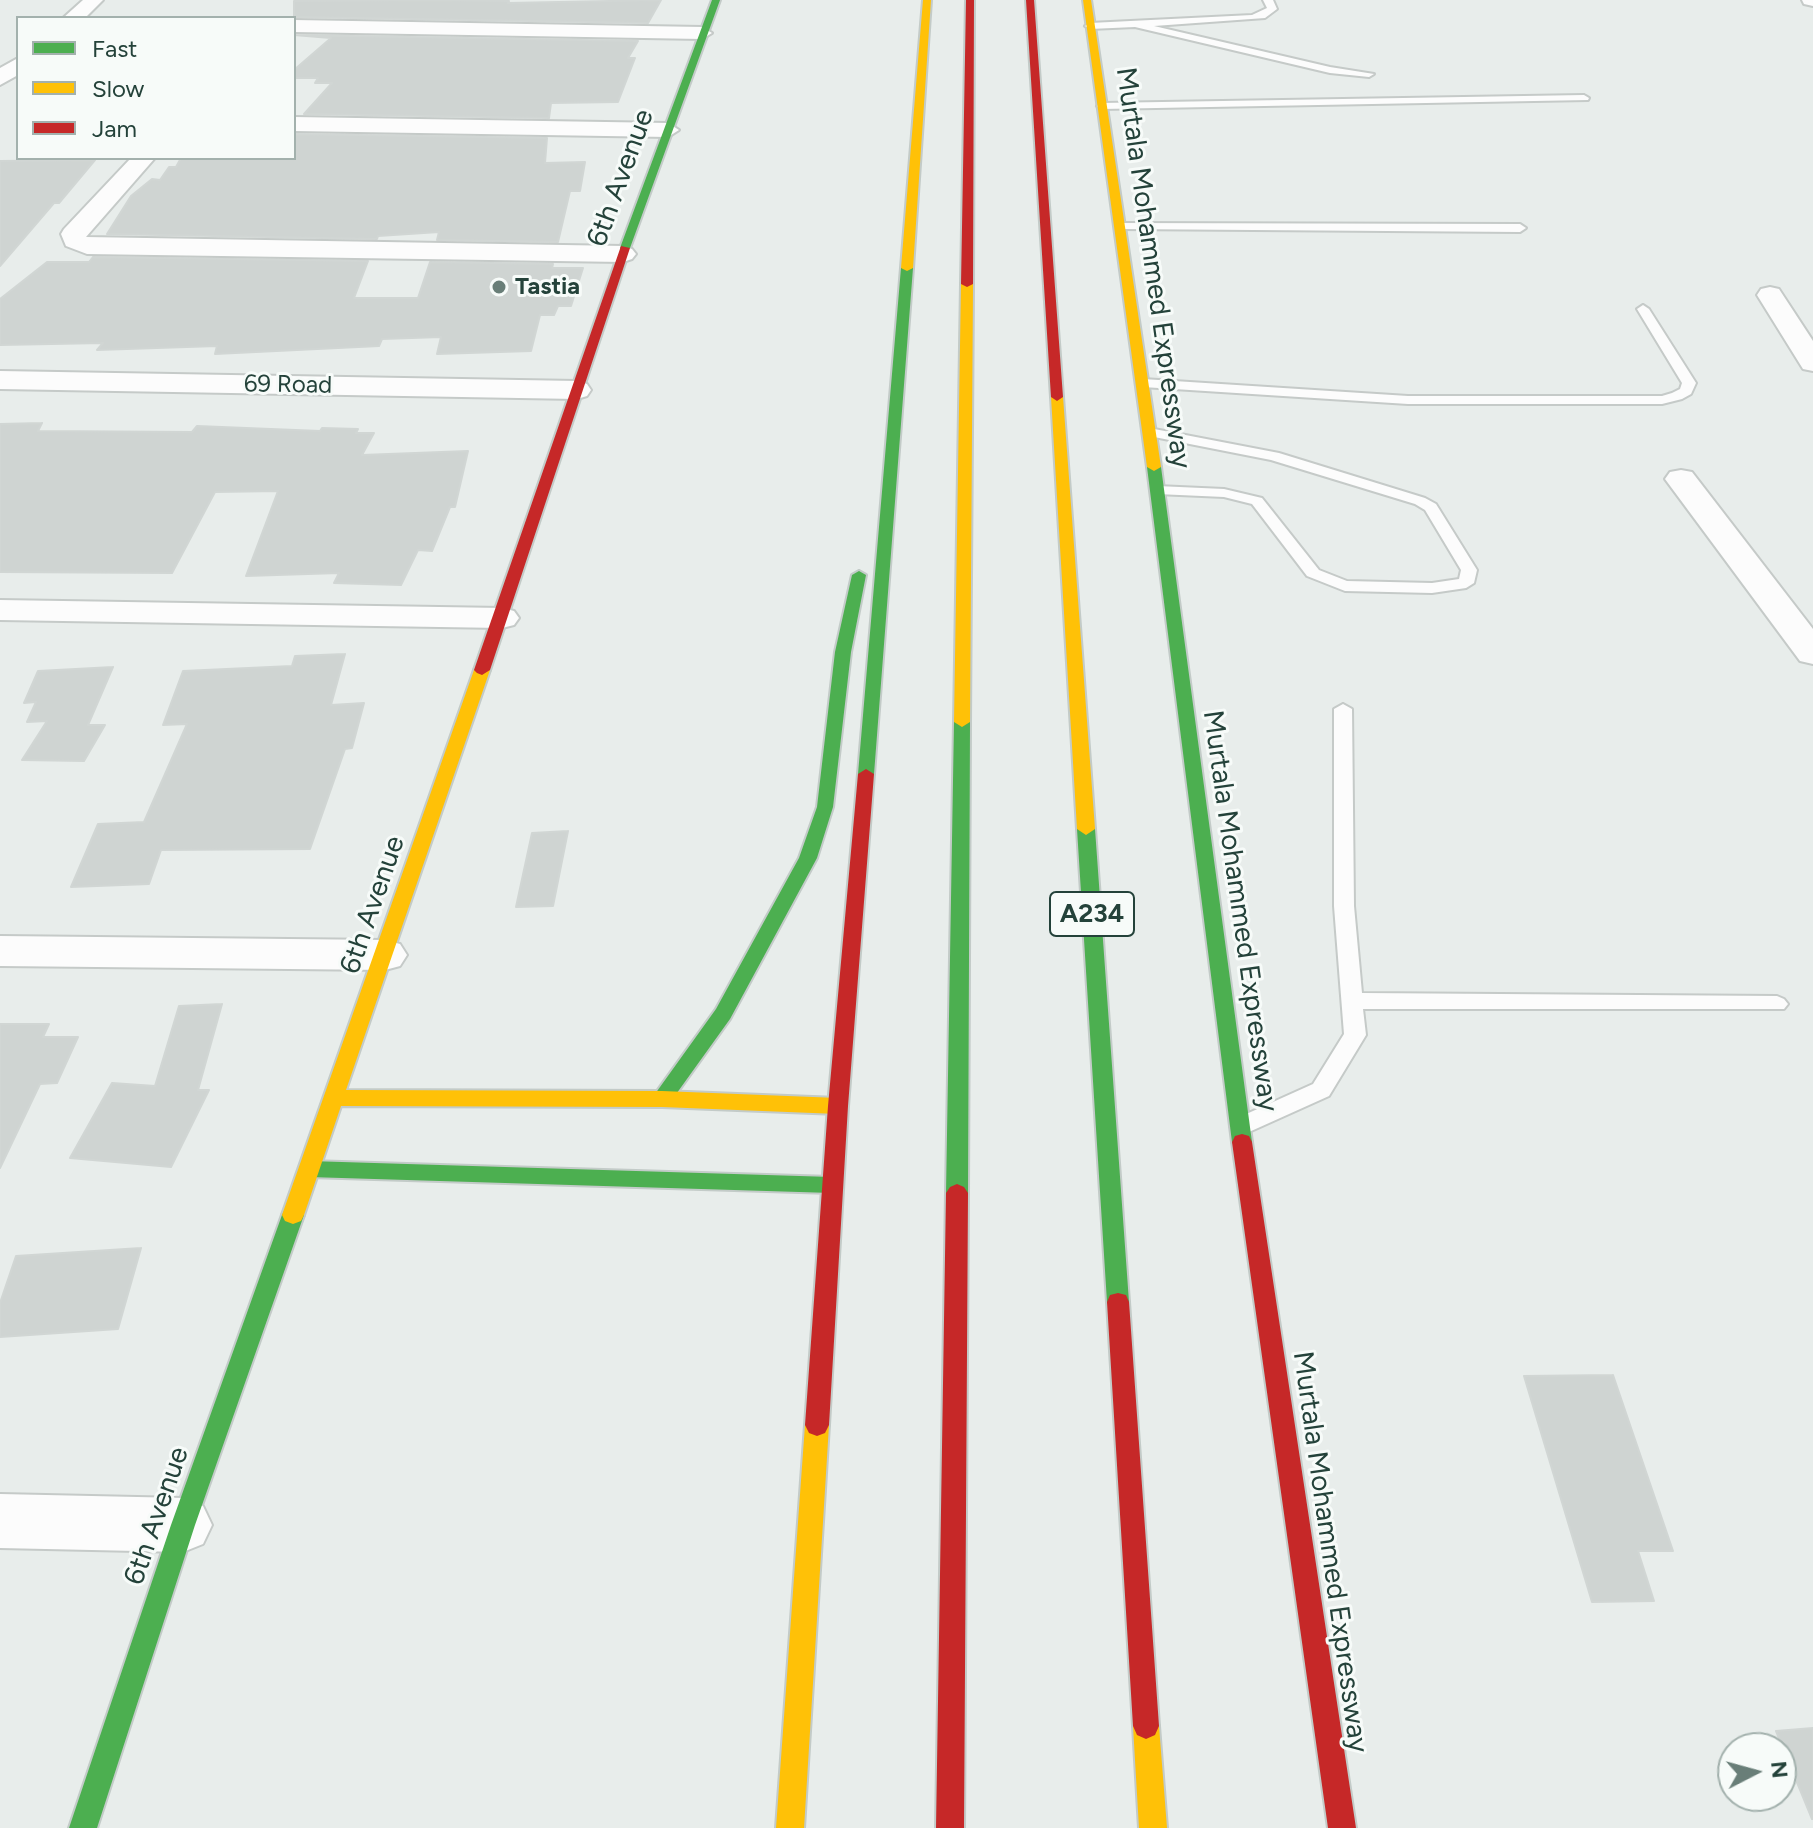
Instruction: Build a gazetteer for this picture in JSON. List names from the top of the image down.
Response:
{
  "streets": {
    "main road": ["6th Avenue", "Murtala Mohammed Expressway", "A234"],
    "street": ["69 Road"]
  },
  "crossings": [
    ["6th Avenue", "69 Road"]
  ],
  "places": ["Tastia"],
  "legend": ["Fast", "Slow", "Jam"],
  "north": "right"
}
